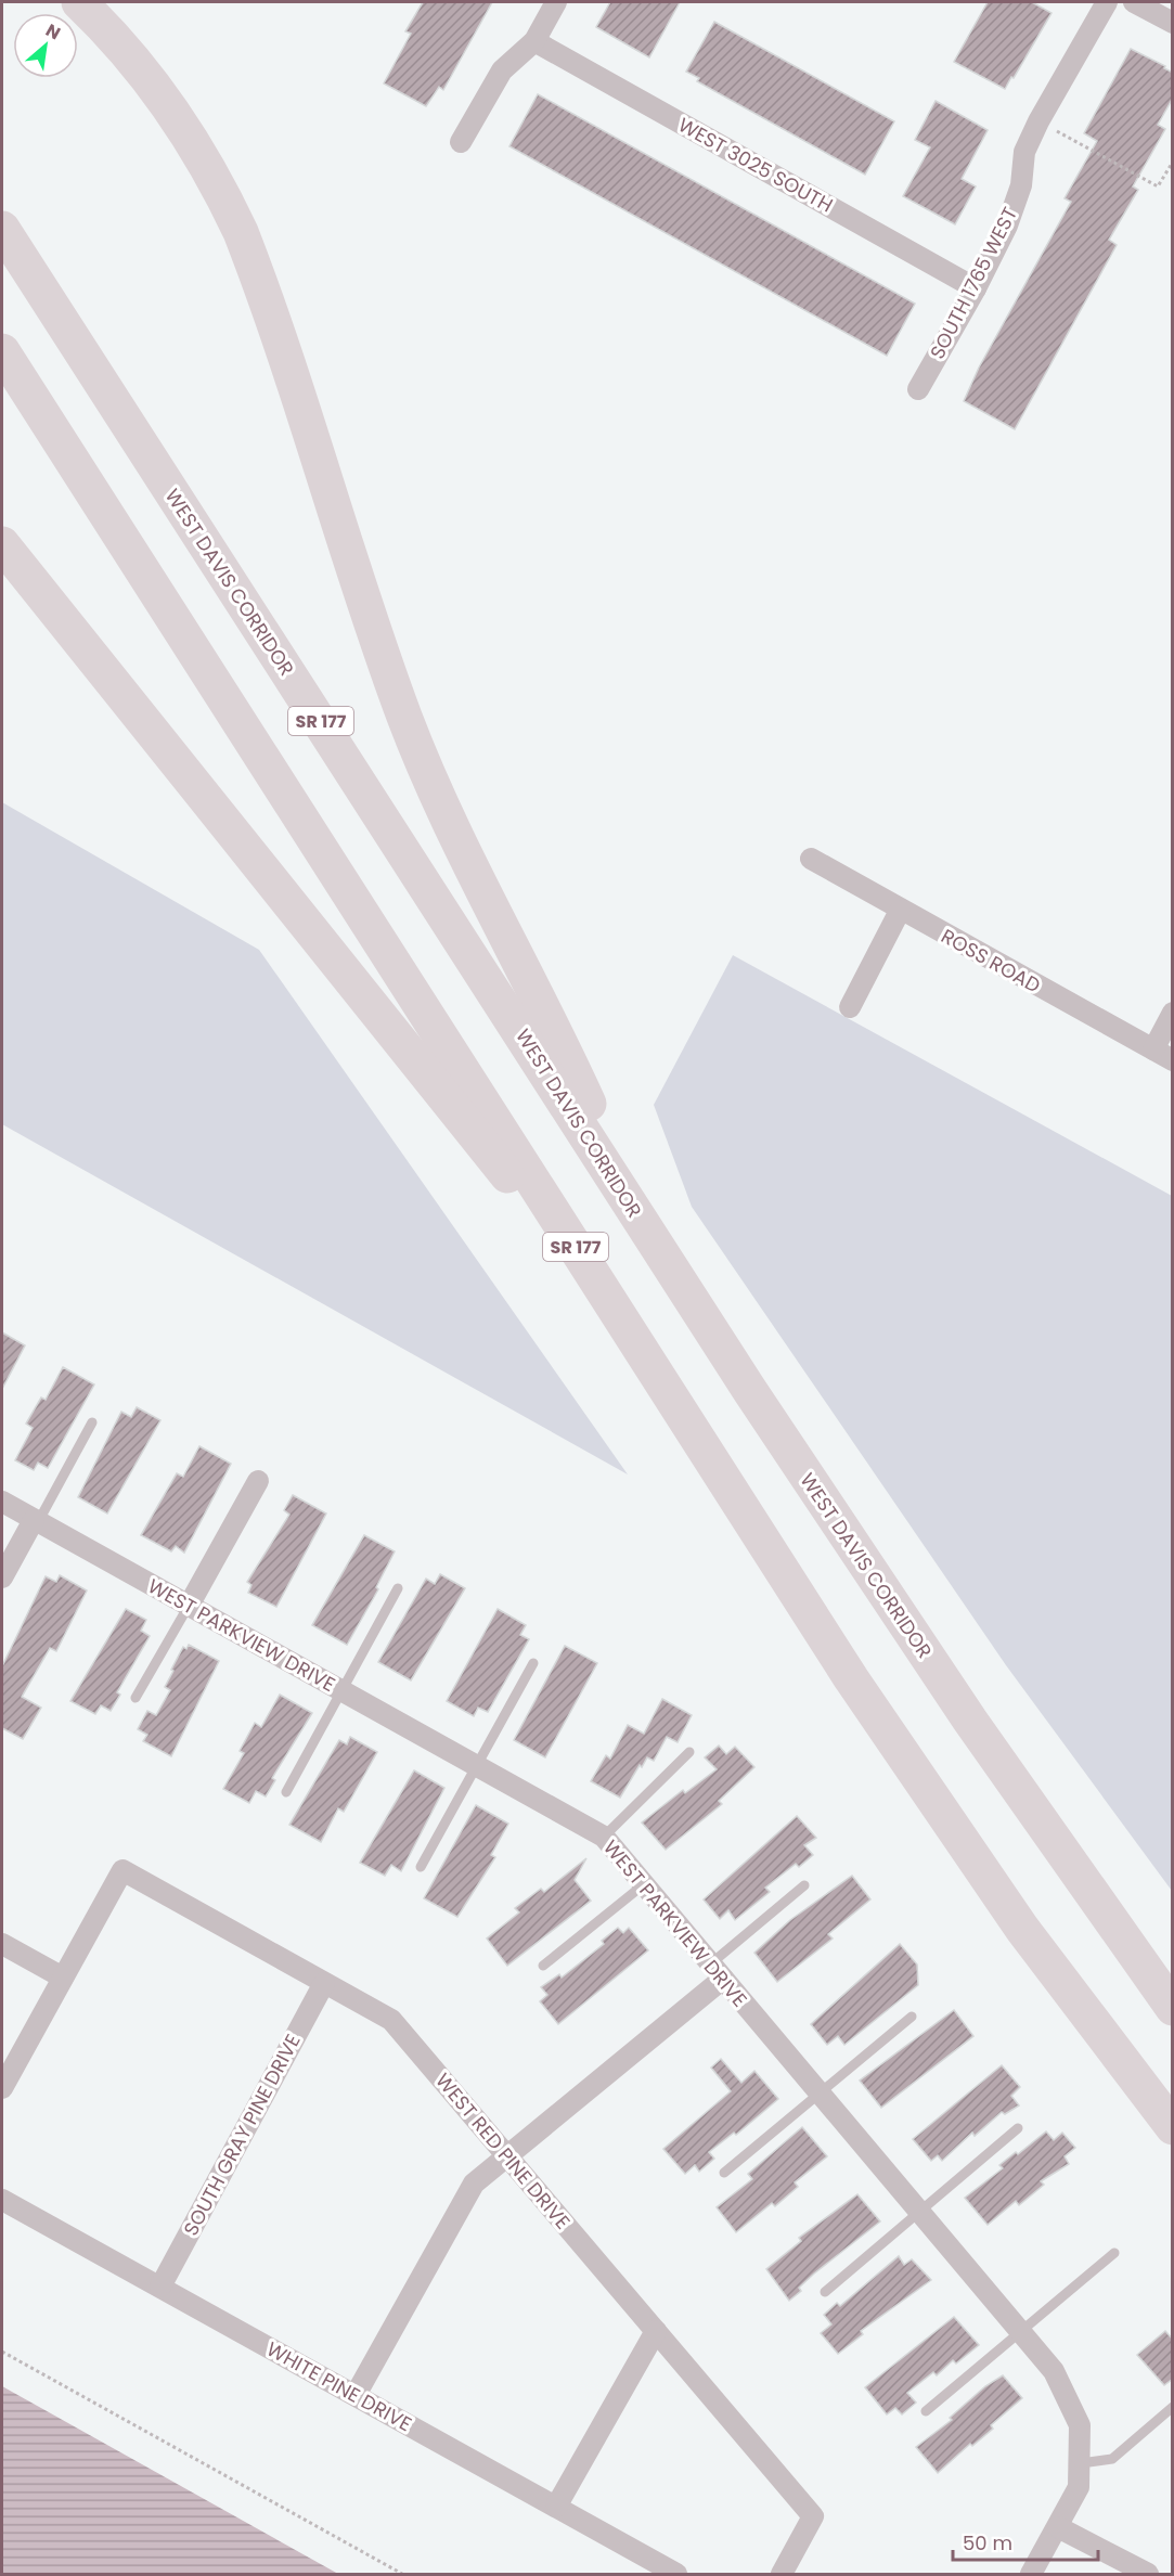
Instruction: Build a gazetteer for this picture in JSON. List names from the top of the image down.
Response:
{
  "streets": {
    "highway": ["WEST DAVIS CORRIDOR", "SR 177"],
    "street": [
      "WEST 3025 SOUTH",
      "SOUTH 1765 WEST",
      "ROSS ROAD",
      "WEST PARKVIEW DRIVE",
      "SOUTH GRAY PINE DRIVE",
      "WEST RED PINE DRIVE",
      "WHITE PINE DRIVE"
    ]
  },
  "crossings": [
    ["WEST 3025 SOUTH", "SOUTH 1765 WEST"],
    ["SOUTH GRAY PINE DRIVE", "WEST RED PINE DRIVE"],
    ["SOUTH GRAY PINE DRIVE", "WHITE PINE DRIVE"]
  ],
  "scale_bar": "50 m",
  "north": "top right"
}
